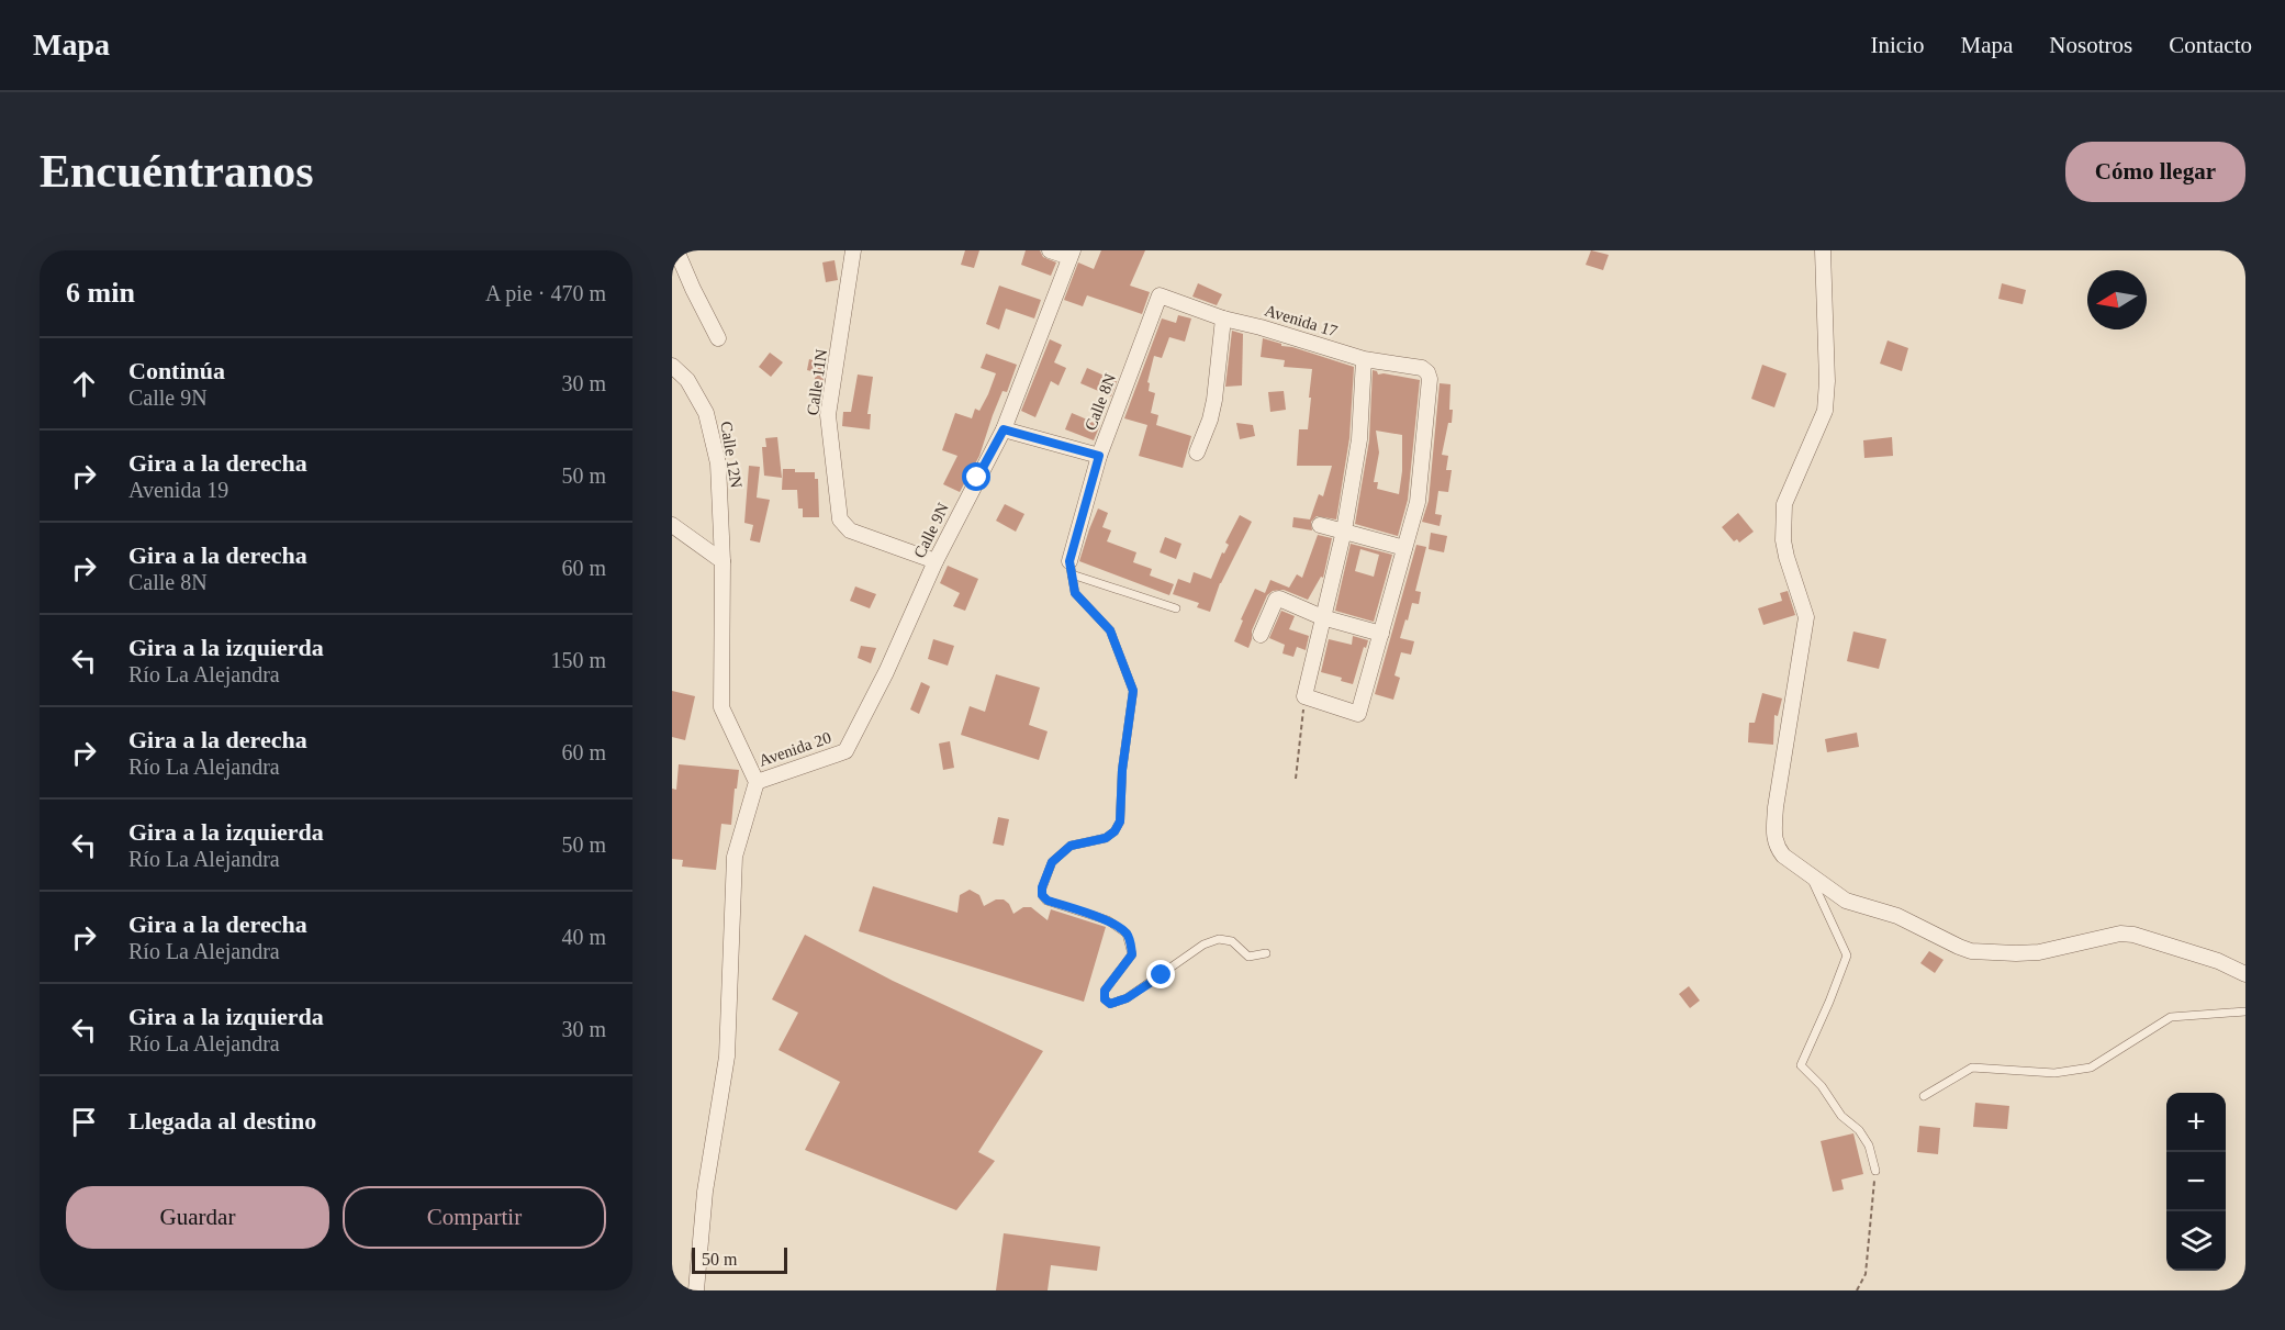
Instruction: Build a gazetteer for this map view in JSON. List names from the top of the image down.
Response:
{
  "streets": {
    "street": [
      "Avenida 17",
      "Calle 11N",
      "Calle 8N",
      "Calle 12N",
      "Calle 9N",
      "Avenida 20"
    ]
  },
  "crossings": [
    ["Avenida 17", "Calle 8N"],
    ["Calle 11N", "Calle 9N"],
    ["Calle 12N", "Avenida 20"],
    ["Calle 9N", "Avenida 20"]
  ],
  "scale_bar": "50 m",
  "north": "left",
  "page": {
    "header": "Mapa",
    "nav": [
      "Inicio",
      "Mapa",
      "Nosotros",
      "Contacto"
    ],
    "buttons": [
      "Cómo llegar",
      ["Guardar", "Compartir"]
    ],
    "title": "Encuéntranos",
    "heading": ["6 min", "A pie · 470 m"],
    "list": [
      ["Continúa", "Calle 9N", "30 m"],
      ["Gira a la derecha", "Avenida 19", "50 m"],
      ["Gira a la derecha", "Calle 8N", "60 m"],
      ["Gira a la izquierda", "Río La Alejandra", "150 m"],
      ["Gira a la derecha", "Río La Alejandra", "60 m"],
      ["Gira a la izquierda", "Río La Alejandra", "50 m"],
      ["Gira a la derecha", "Río La Alejandra", "40 m"],
      ["Gira a la izquierda", "Río La Alejandra", "30 m"],
      "Llegada al destino"
    ],
    "map_buttons": ["+", "−"],
    "scale": "50 m"
  }
}
